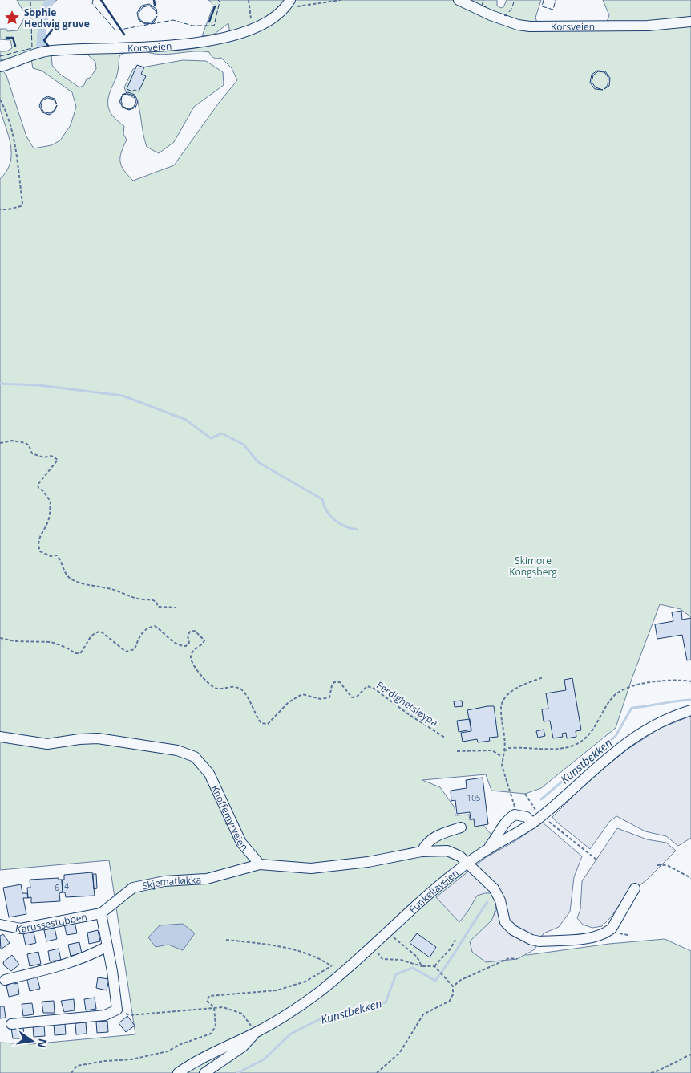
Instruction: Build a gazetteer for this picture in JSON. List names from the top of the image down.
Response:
{
  "streets": {
    "street": [
      "Korsveien",
      "Knoffemyrveien",
      "Skjematløkka",
      "Funkeliaveien",
      "Karussestubben"
    ],
    "path": ["Ferdighetsløypa"]
  },
  "crossings": [
    ["Knoffemyrveien", "Skjematløkka"],
    ["Skjematløkka", "Karussestubben"]
  ],
  "water": ["Kunstbekken"],
  "parks": ["Skimore Kongsberg"],
  "places": {
    "place": ["Sophie Hedwig gruve"]
  },
  "house_numbers": ["105", "4", "6"],
  "north": "right"
}
